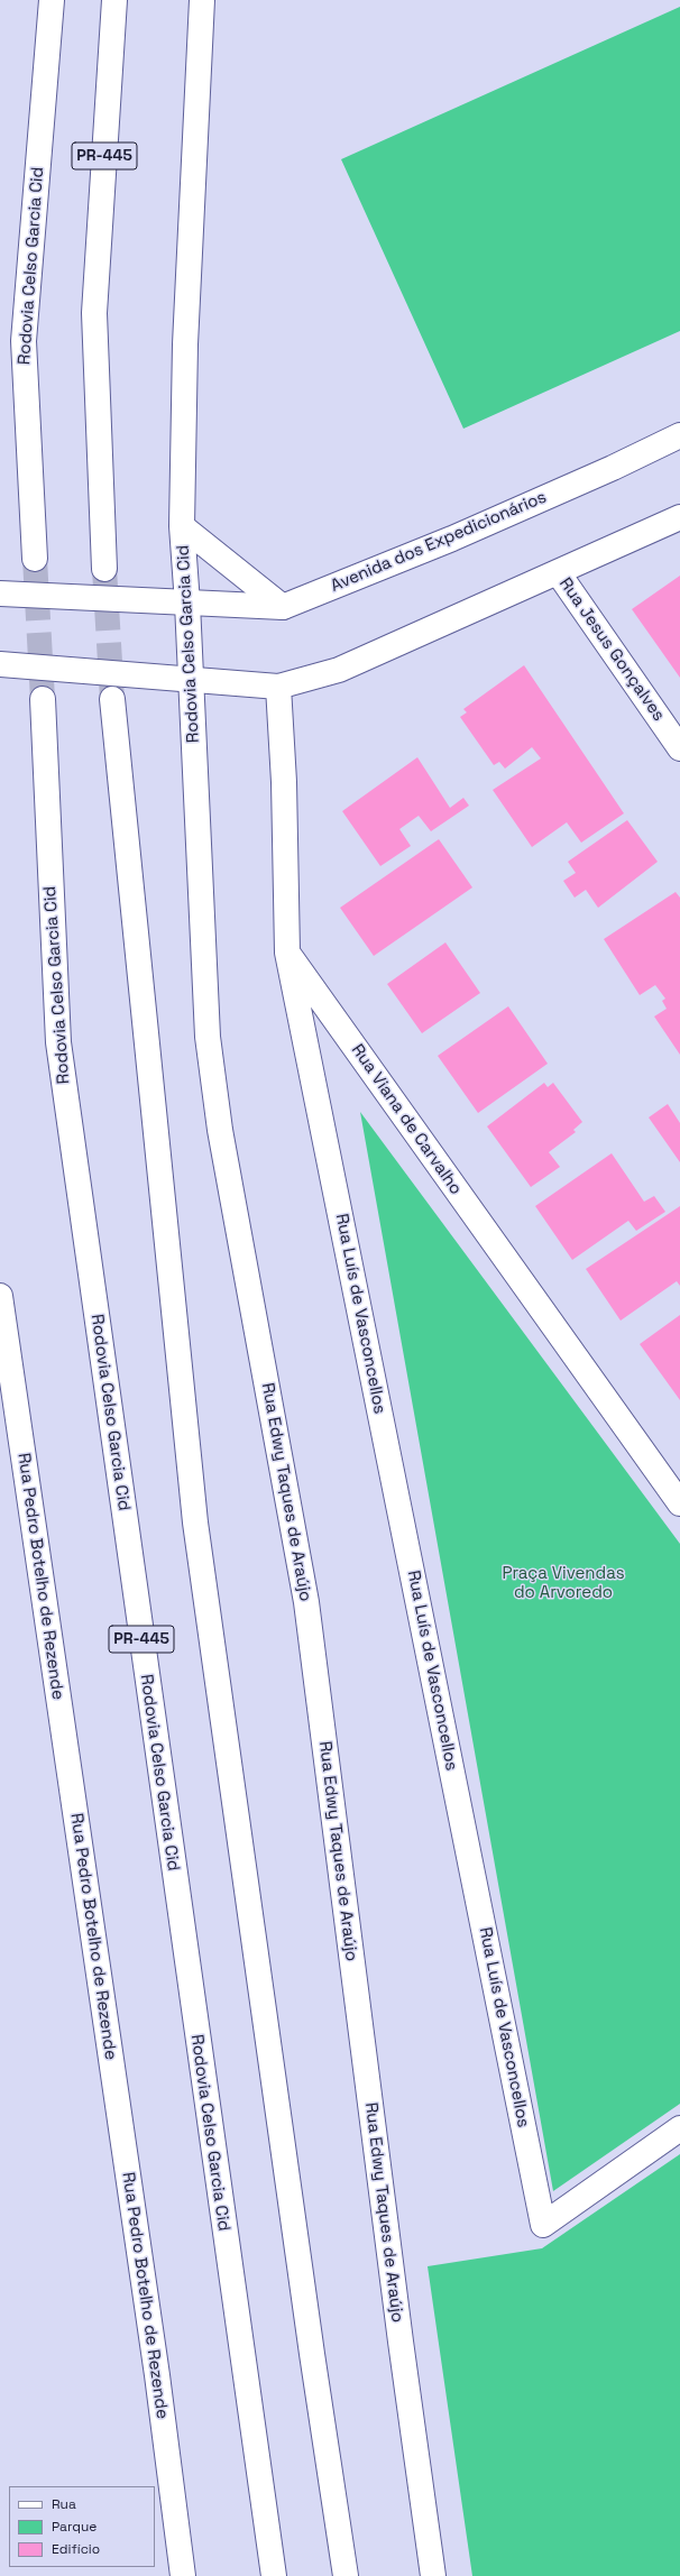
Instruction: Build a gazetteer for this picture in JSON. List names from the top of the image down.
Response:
{
  "streets": {
    "main road": [
      "PR-445",
      "Rodovia Celso Garcia Cid",
      "Avenida dos Expedicionários",
      "Rua Jesus Gonçalves",
      "Rua Viana de Carvalho",
      "Rua Luís de Vasconcellos",
      "Rua Edwy Taques de Araújo",
      "Rua Pedro Botelho de Rezende"
    ]
  },
  "crossings": [
    ["Rodovia Celso Garcia Cid", "Avenida dos Expedicionários"],
    ["Rodovia Celso Garcia Cid", "Rua Edwy Taques de Araújo"],
    ["Rua Viana de Carvalho", "Rua Luís de Vasconcellos"]
  ],
  "parks": ["Praça Vivendas do Arvoredo"],
  "legend": ["Rua", "Parque", "Edifício"]
}
